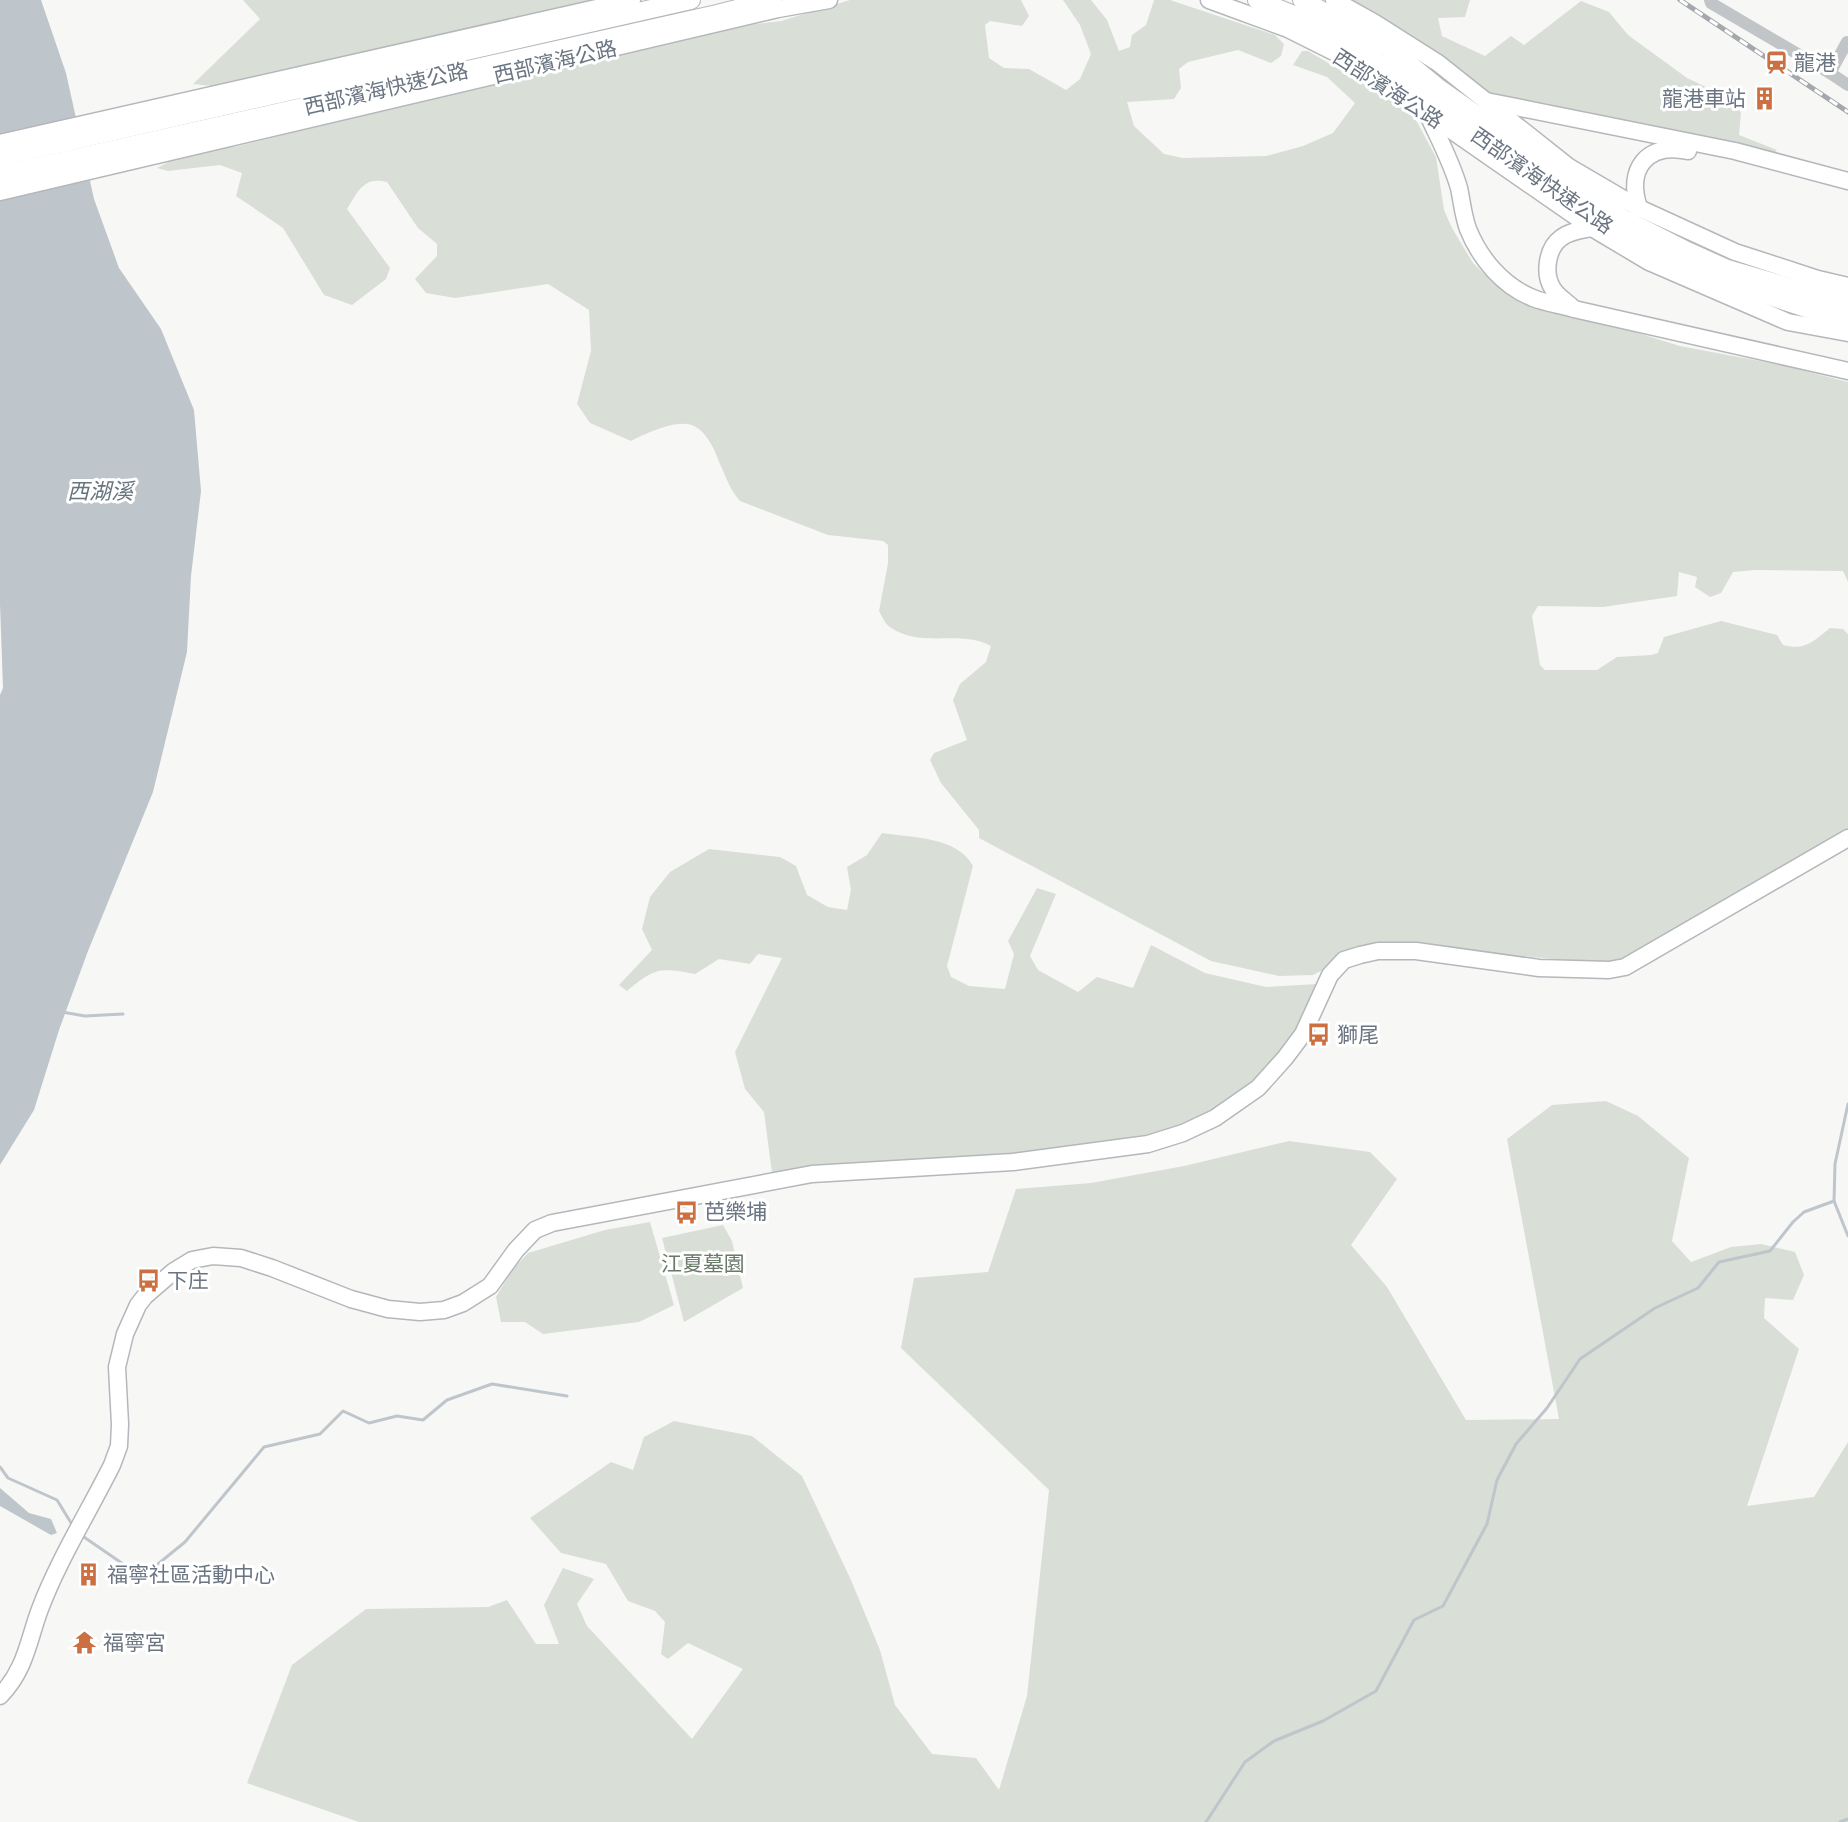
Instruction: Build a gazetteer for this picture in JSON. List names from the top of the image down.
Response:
{
  "streets": {
    "highway": ["西部濱海快速公路"],
    "main road": ["西部濱海公路"]
  },
  "crossings": [
    ["西部濱海公路", "西部濱海快速公路"]
  ],
  "water": ["西湖溪"],
  "parks": ["江夏墓園"],
  "places": {
    "station": ["龍港"],
    "building": ["龍港車站", "福寧社區活動中心"],
    "bus stop": ["獅尾", "芭樂埔", "下庄"],
    "temple": ["福寧宮"]
  }
}
